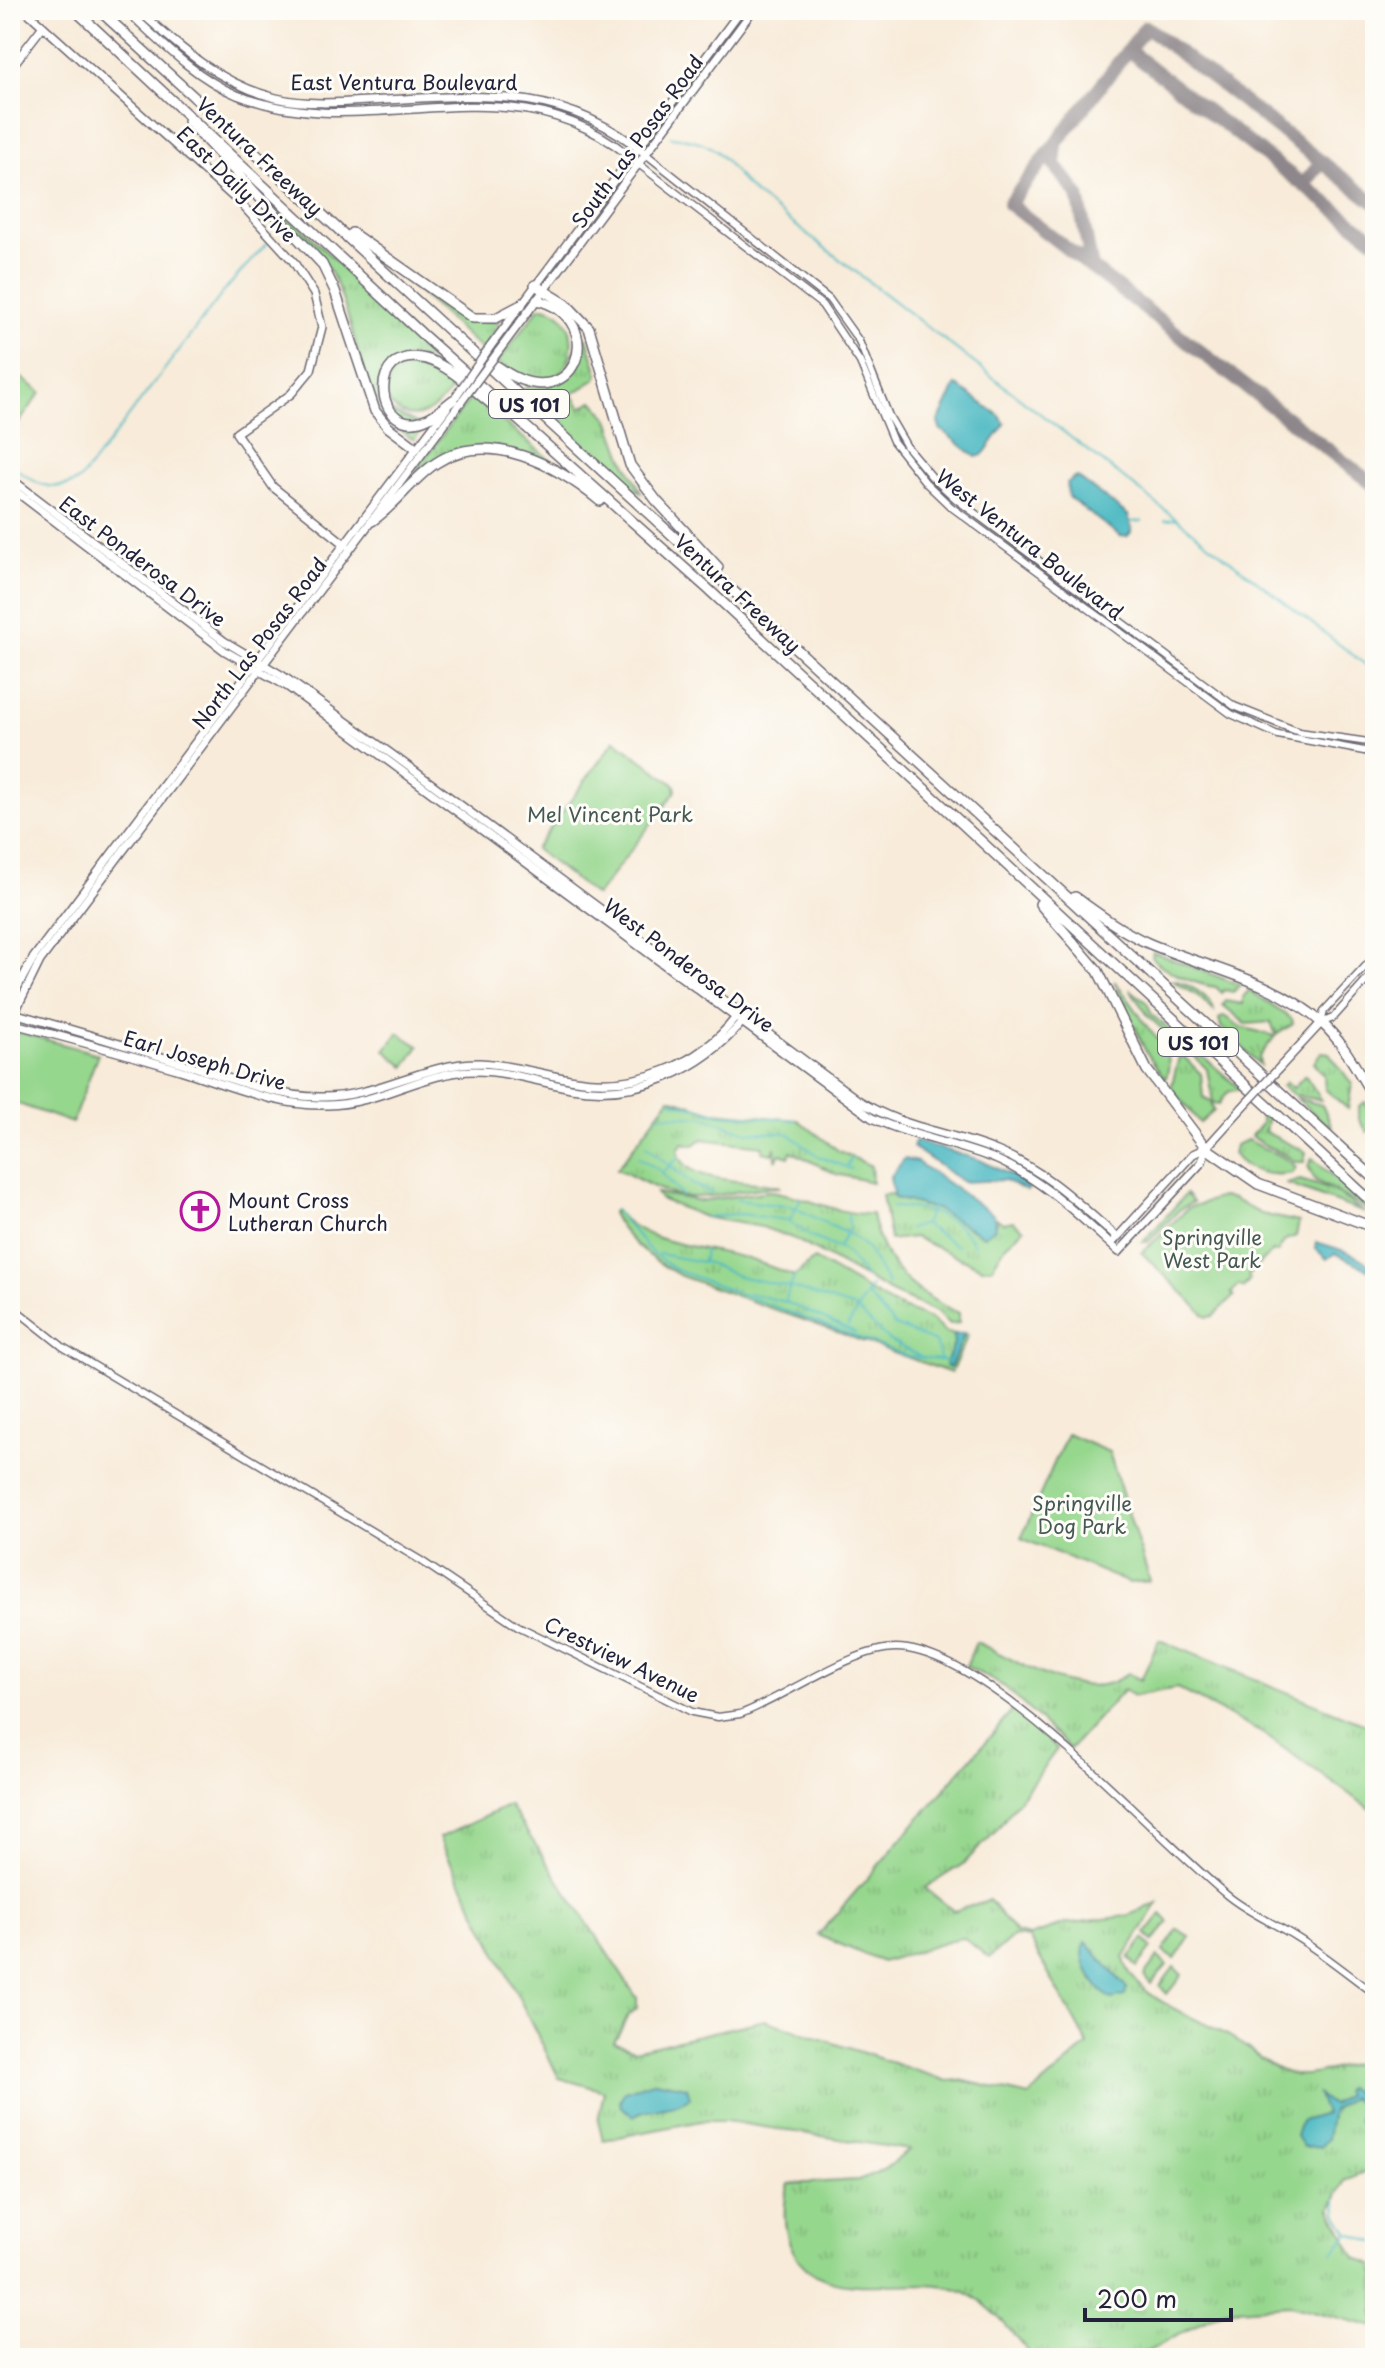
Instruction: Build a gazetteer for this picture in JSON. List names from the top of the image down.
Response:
{
  "streets": {
    "highway": ["Ventura Freeway", "US 101"],
    "main road": [
      "East Ventura Boulevard",
      "South Las Posas Road",
      "East Daily Drive",
      "East Ponderosa Drive",
      "North Las Posas Road",
      "West Ponderosa Drive",
      "Earl Joseph Drive"
    ],
    "street": ["West Ventura Boulevard", "Crestview Avenue"]
  },
  "crossings": [
    ["East Ventura Boulevard", "South Las Posas Road"],
    ["East Ventura Boulevard", "West Ventura Boulevard"],
    ["South Las Posas Road", "West Ventura Boulevard"],
    ["South Las Posas Road", "North Las Posas Road"],
    ["East Daily Drive", "North Las Posas Road"],
    ["East Ponderosa Drive", "North Las Posas Road"],
    ["East Ponderosa Drive", "West Ponderosa Drive"],
    ["North Las Posas Road", "West Ponderosa Drive"],
    ["North Las Posas Road", "Earl Joseph Drive"],
    ["West Ponderosa Drive", "Earl Joseph Drive"]
  ],
  "parks": ["Mel Vincent Park", "Springville West Park", "Springville Dog Park"],
  "places": {
    "church": ["Mount Cross Lutheran Church"]
  },
  "scale_bar": "200 m"
}
